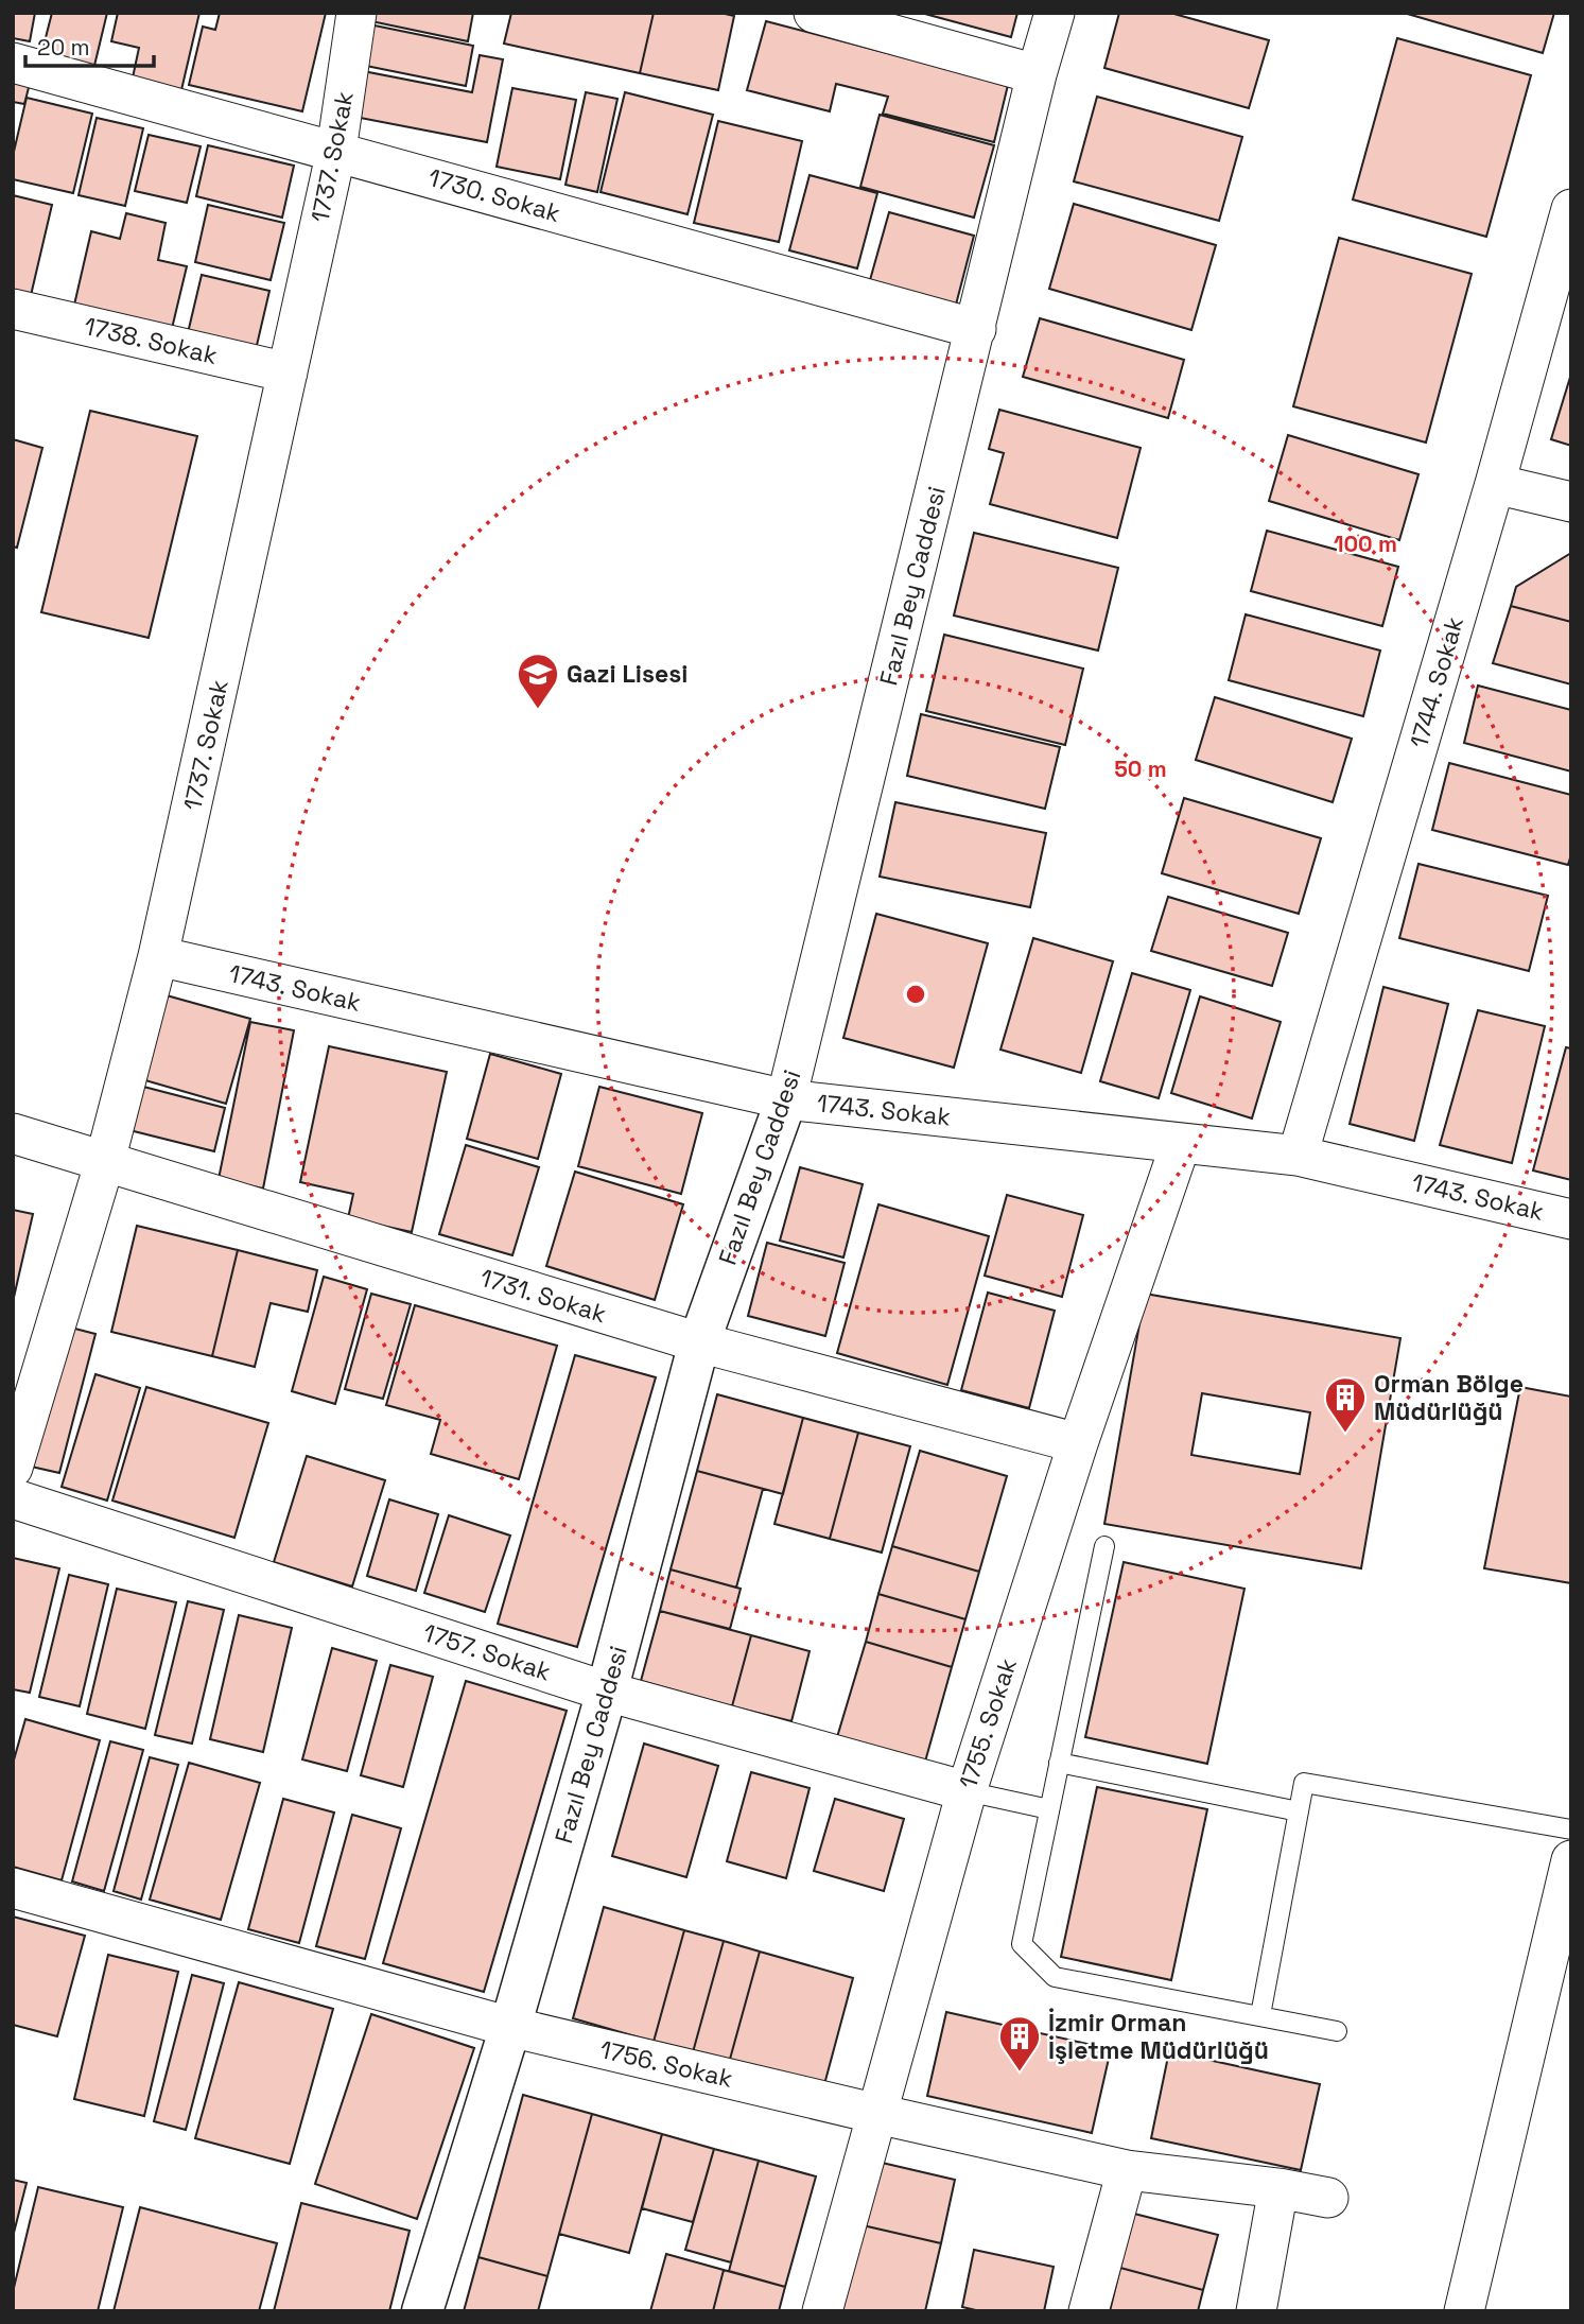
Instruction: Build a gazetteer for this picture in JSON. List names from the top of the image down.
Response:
{
  "streets": {
    "street": [
      "1737. Sokak",
      "1730. Sokak",
      "1738. Sokak",
      "Fazıl Bey Caddesi",
      "1744. Sokak",
      "1743. Sokak",
      "1731. Sokak",
      "1757. Sokak",
      "1755. Sokak",
      "1756. Sokak"
    ]
  },
  "crossings": [
    ["1737. Sokak", "1730. Sokak"],
    ["1737. Sokak", "1738. Sokak"],
    ["1737. Sokak", "1743. Sokak"],
    ["1737. Sokak", "1731. Sokak"],
    ["1730. Sokak", "Fazıl Bey Caddesi"],
    ["Fazıl Bey Caddesi", "1743. Sokak"],
    ["Fazıl Bey Caddesi", "1731. Sokak"],
    ["Fazıl Bey Caddesi", "1757. Sokak"],
    ["Fazıl Bey Caddesi", "1756. Sokak"],
    ["1744. Sokak", "1743. Sokak"],
    ["1743. Sokak", "1755. Sokak"],
    ["1731. Sokak", "1755. Sokak"],
    ["1757. Sokak", "1755. Sokak"],
    ["1755. Sokak", "1756. Sokak"]
  ],
  "places": {
    "school or university": ["Gazi Lisesi"],
    "building": ["Orman Bölge Müdürlüğü", "İzmir Orman İşletme Müdürlüğü"]
  },
  "scale_bar": "20 m",
  "rings": ["100 m", "50 m"]
}
